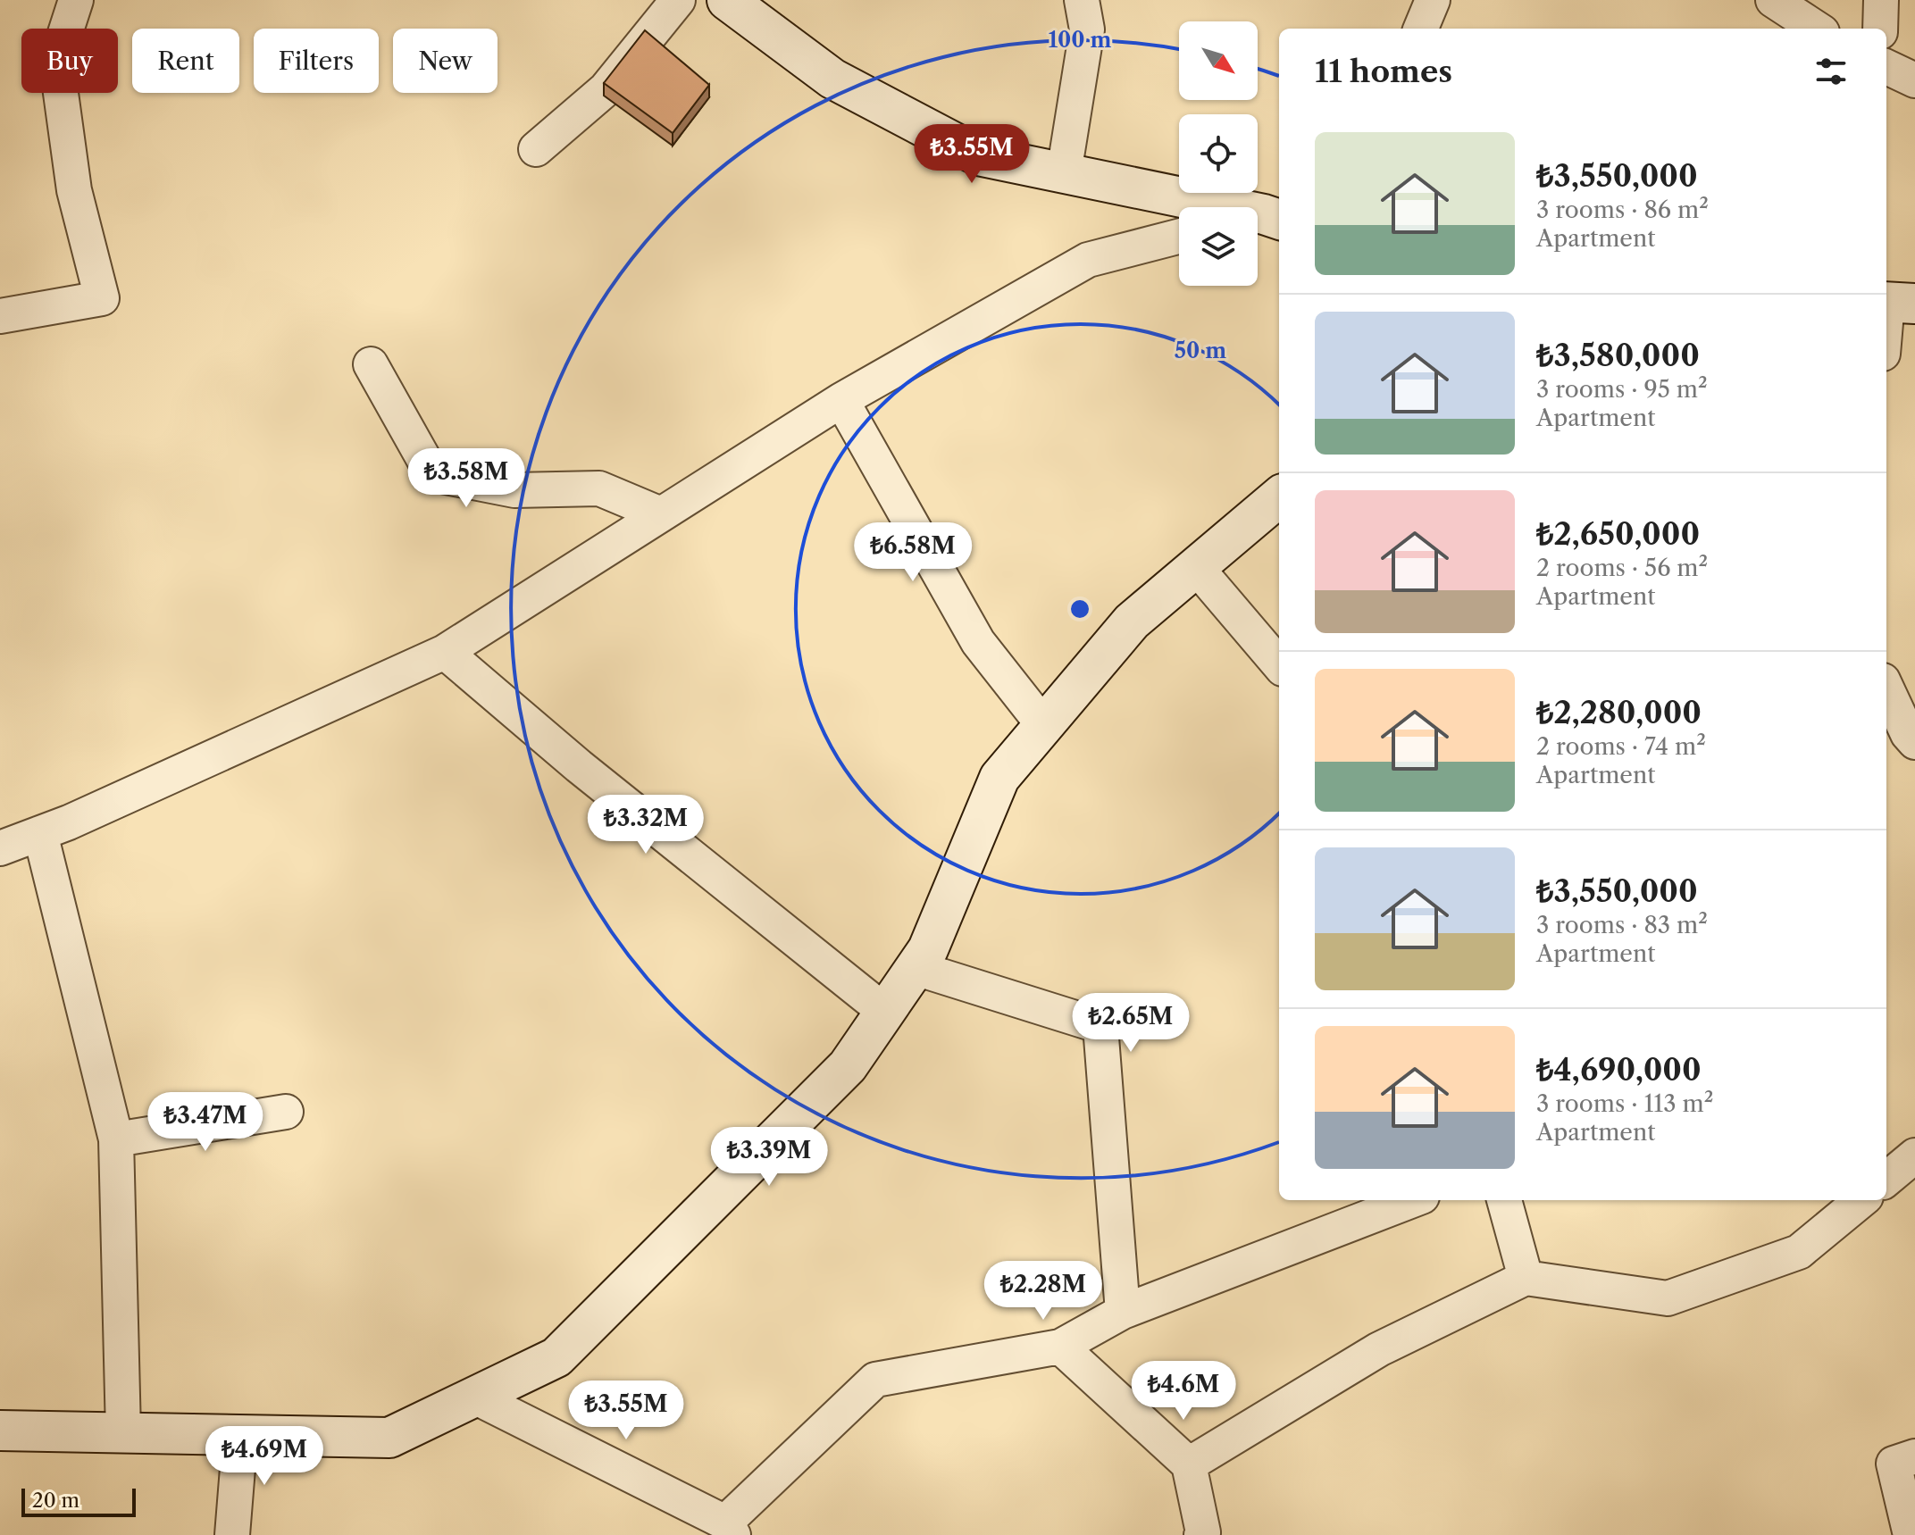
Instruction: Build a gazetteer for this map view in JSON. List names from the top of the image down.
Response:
{
  "scale_bar": "20 m",
  "north": "bottom right",
  "page": {
    "chip": [
      "Buy",
      "Rent",
      "Filters",
      "New"
    ],
    "heading": "11 homes",
    "list": [
      {
        "name": "₺3,550,000",
        "note": "3 rooms · 86 m² · Apartment"
      },
      {
        "name": "₺3,580,000",
        "note": "3 rooms · 95 m² · Apartment"
      },
      {
        "name": "₺2,650,000",
        "note": "2 rooms · 56 m² · Apartment"
      },
      {
        "name": "₺2,280,000",
        "note": "2 rooms · 74 m² · Apartment"
      },
      {
        "name": "₺3,550,000",
        "note": "3 rooms · 83 m² · Apartment"
      },
      {
        "name": "₺4,690,000",
        "note": "3 rooms · 113 m² · Apartment"
      }
    ],
    "price": [
      "₺3.55M",
      "₺3.58M",
      "₺6.58M",
      "₺3.32M",
      "₺2.65M",
      "₺3.47M",
      "₺3.39M",
      "₺2.28M",
      "₺4.6M",
      "₺3.55M",
      "₺4.69M"
    ],
    "scale": "20 m"
  },
  "rings": ["100 m", "50 m"]
}
